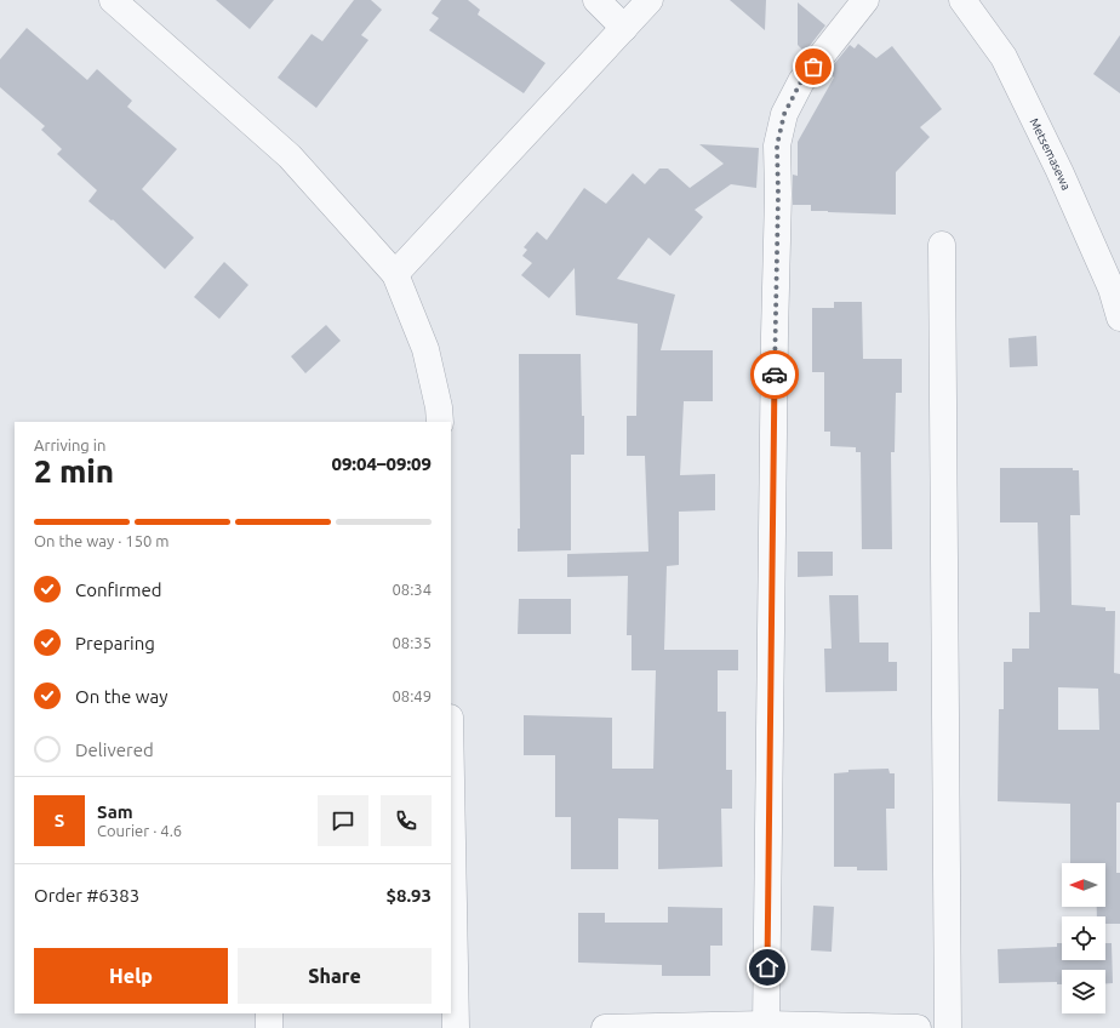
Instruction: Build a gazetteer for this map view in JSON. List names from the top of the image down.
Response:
{
  "streets": {
    "street": ["Metsemasewa"]
  },
  "north": "left",
  "page": {
    "heading": ["2 min", "Arriving in", "09:04–09:09"],
    "panel": [
      "Sam",
      "Courier · 4.6",
      "Order #6383",
      "$8.93"
    ],
    "bar": "On the way · 150 m",
    "list": [
      ["Confirmed", "08:34"],
      ["Preparing", "08:35"],
      ["On the way", "08:49"],
      "Delivered"
    ],
    "round": "S",
    "buttons": ["Help", "Share"]
  }
}
